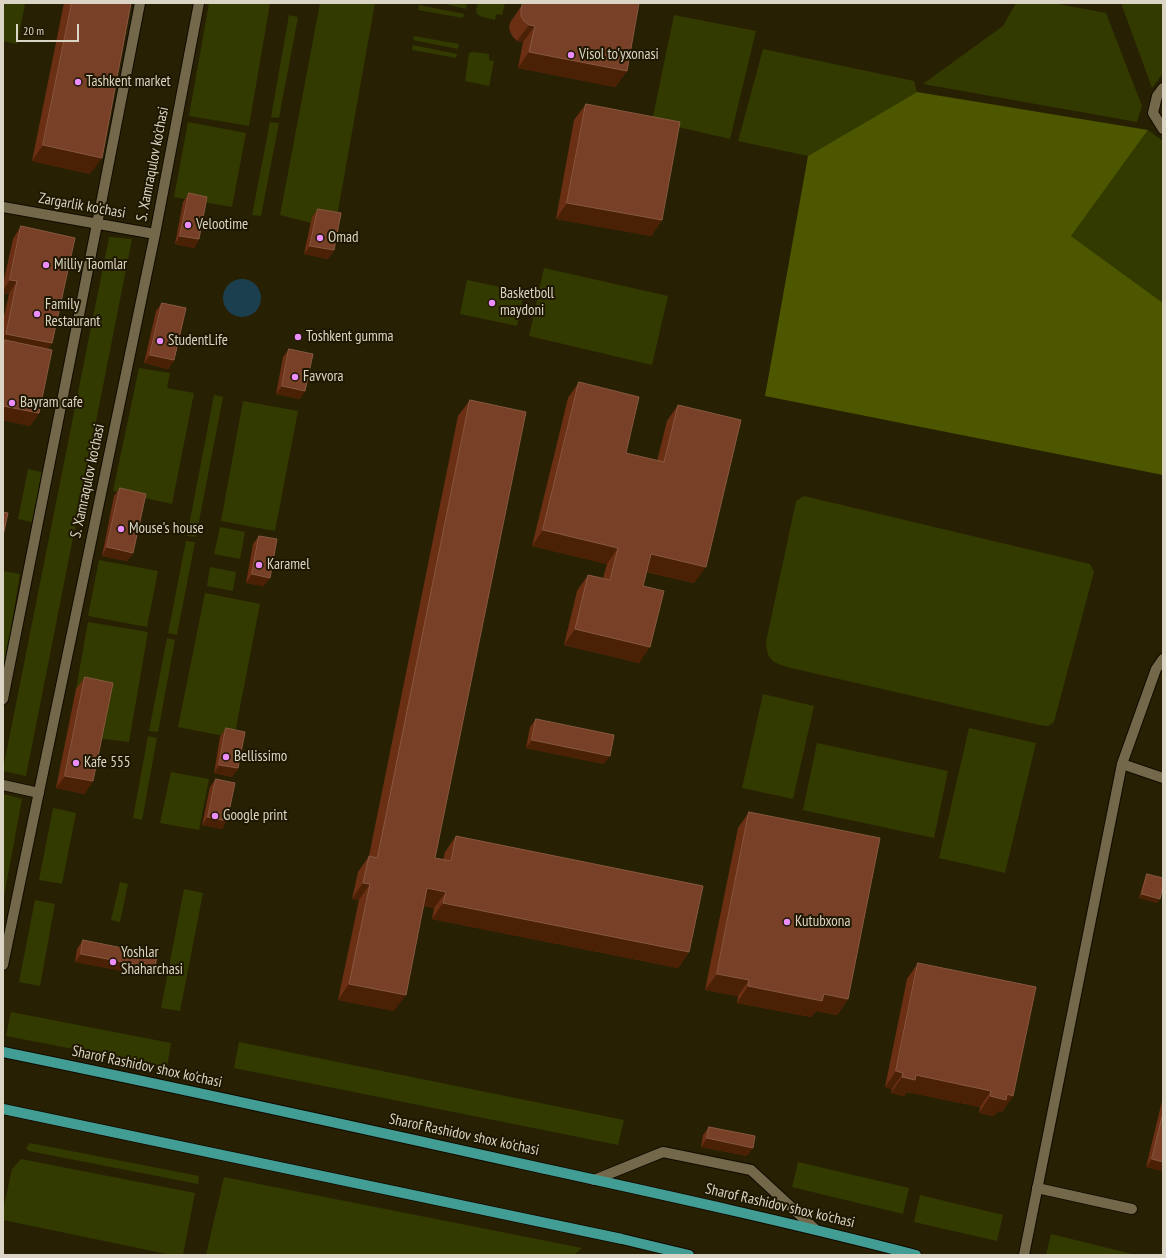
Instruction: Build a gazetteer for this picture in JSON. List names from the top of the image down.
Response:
{
  "streets": {
    "main road": ["Sharof Rashidov shox ko'chasi"],
    "street": ["S. Xamraqulov ko'chasi", "Zargarlik ko'chasi"]
  },
  "crossings": [
    ["S. Xamraqulov ko'chasi", "Zargarlik ko'chasi"]
  ],
  "places": [
    "Visol to'yxonasi",
    "Tashkent market",
    "Velootime",
    "Omad",
    "Milliy Taomlar",
    "Basketboll maydoni",
    "Family Restaurant",
    "Toshkent gumma",
    "StudentLife",
    "Favvora",
    "Bayram cafe",
    "Mouse's house",
    "Karamel",
    "Bellissimo",
    "Kafe 555",
    "Google print",
    "Kutubxona",
    "Yoshlar Shaharchasi"
  ],
  "scale_bar": "20 m"
}
